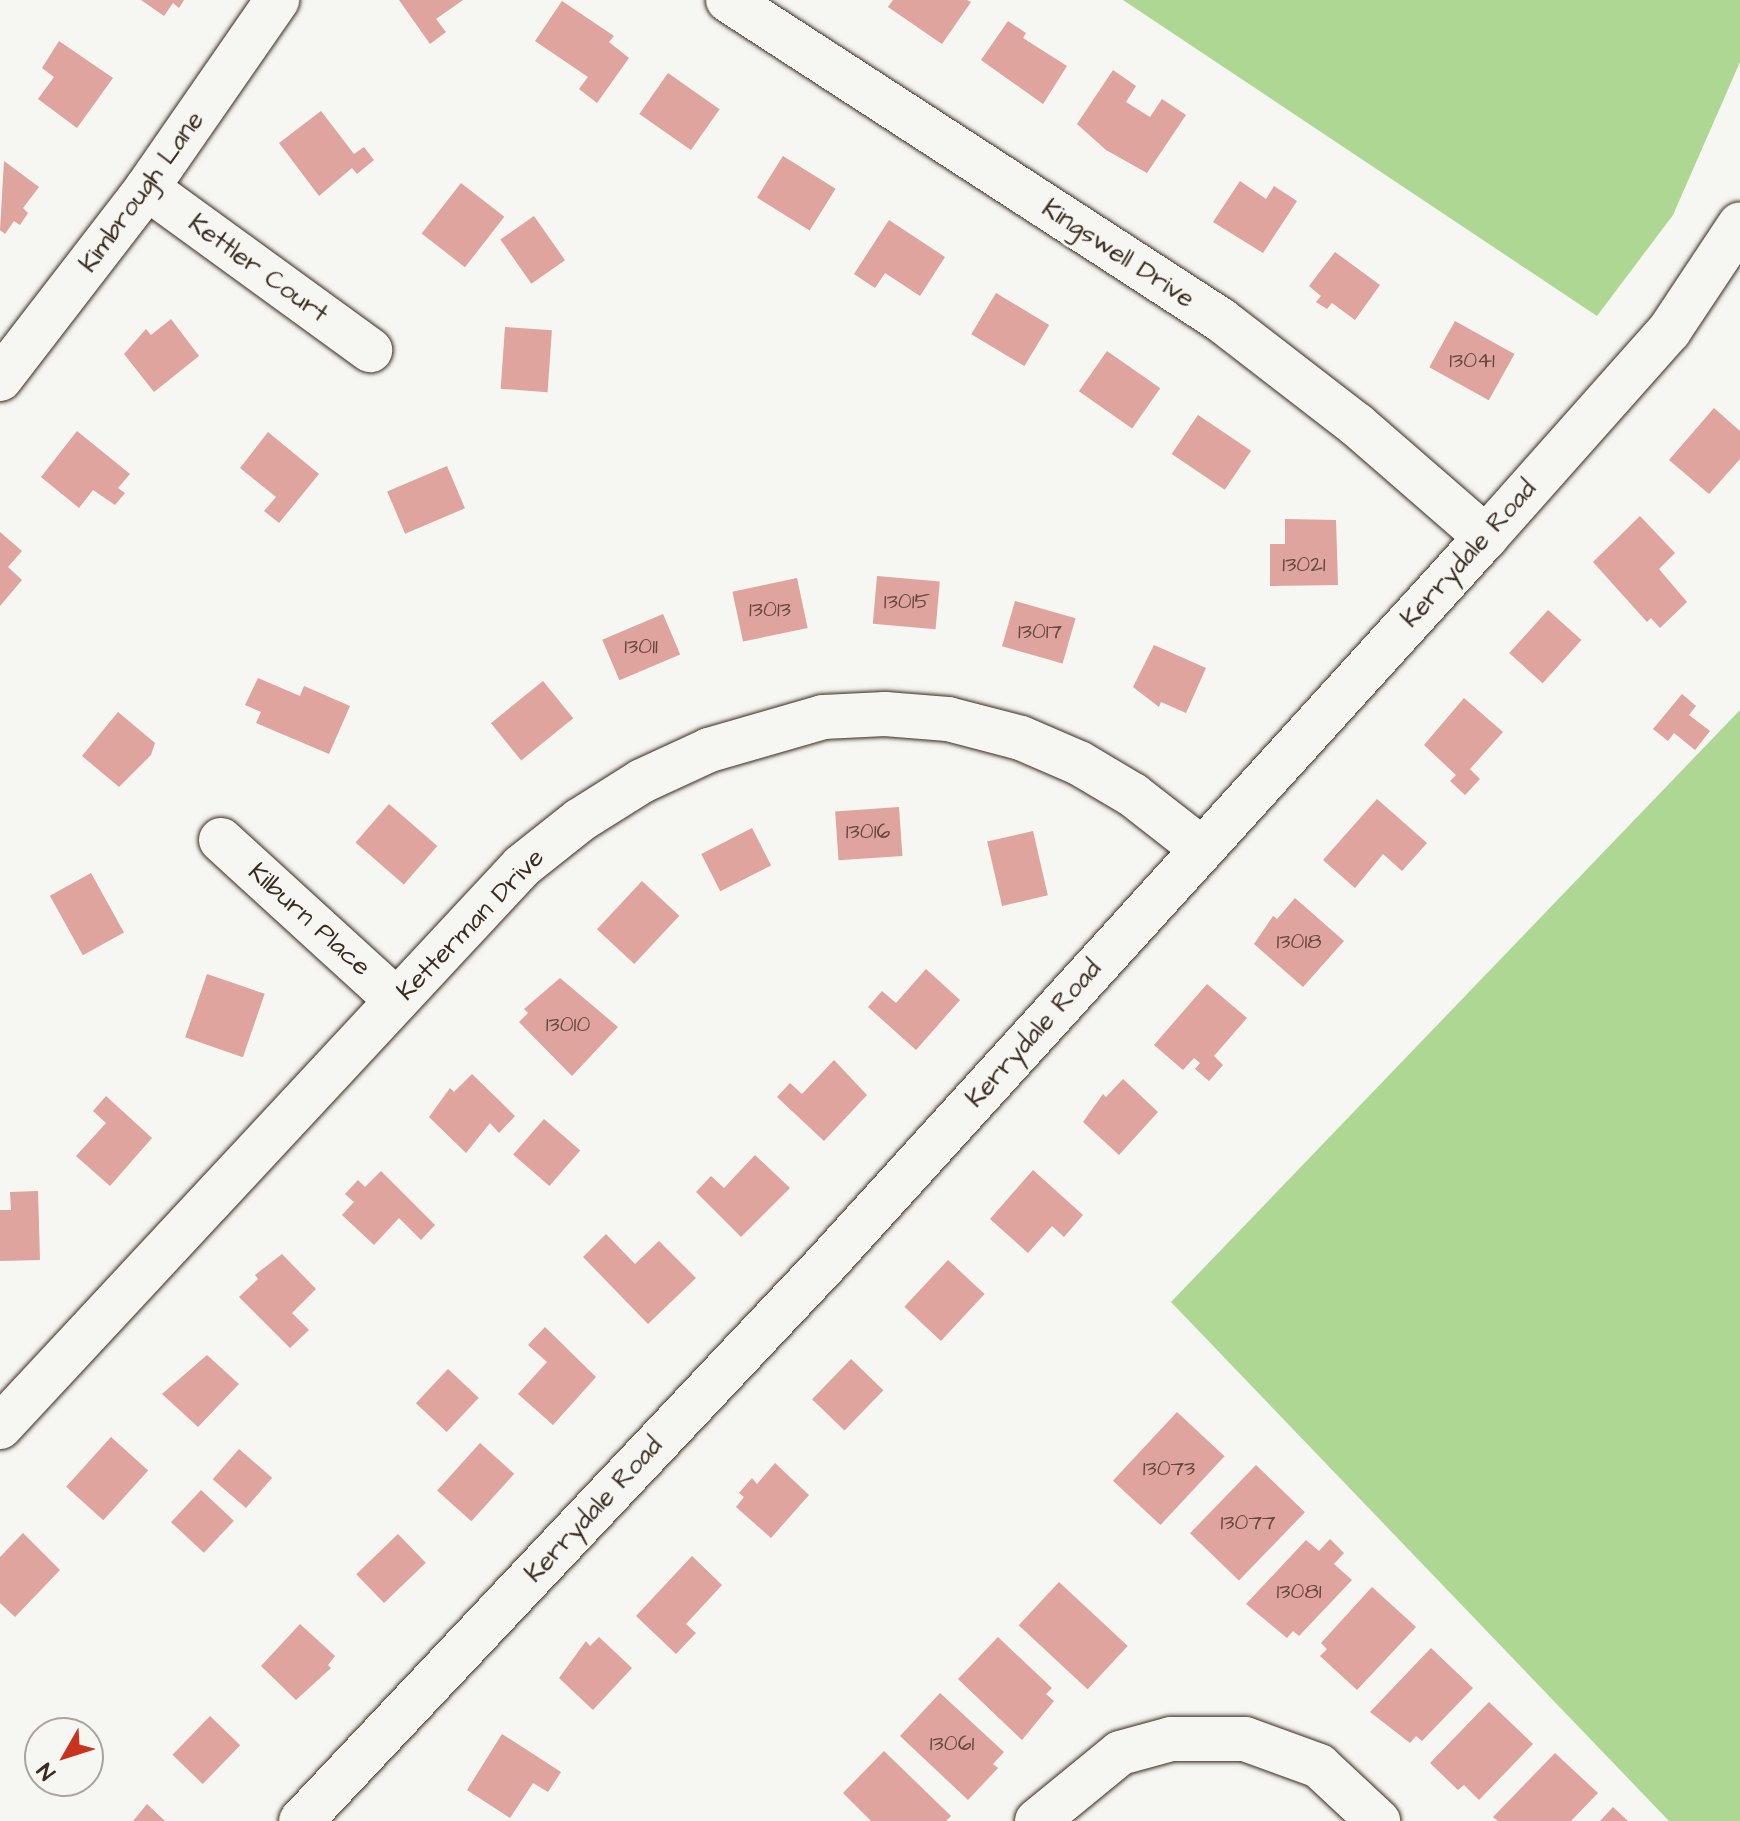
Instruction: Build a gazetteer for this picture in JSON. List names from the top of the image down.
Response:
{
  "streets": {
    "street": [
      "Kimbrough Lane",
      "Kingswell Drive",
      "Kettler Court",
      "Kerrydale Road",
      "Kilburn Place",
      "Ketterman Drive"
    ]
  },
  "crossings": [
    ["Kimbrough Lane", "Kettler Court"],
    ["Kingswell Drive", "Kerrydale Road"],
    ["Kerrydale Road", "Ketterman Drive"],
    ["Kilburn Place", "Ketterman Drive"]
  ],
  "house_numbers": [
    "13041",
    "13021",
    "13015",
    "13013",
    "13017",
    "13011",
    "13016",
    "13018",
    "13010",
    "13073",
    "13077",
    "13081",
    "13061"
  ],
  "north": "bottom left"
}
